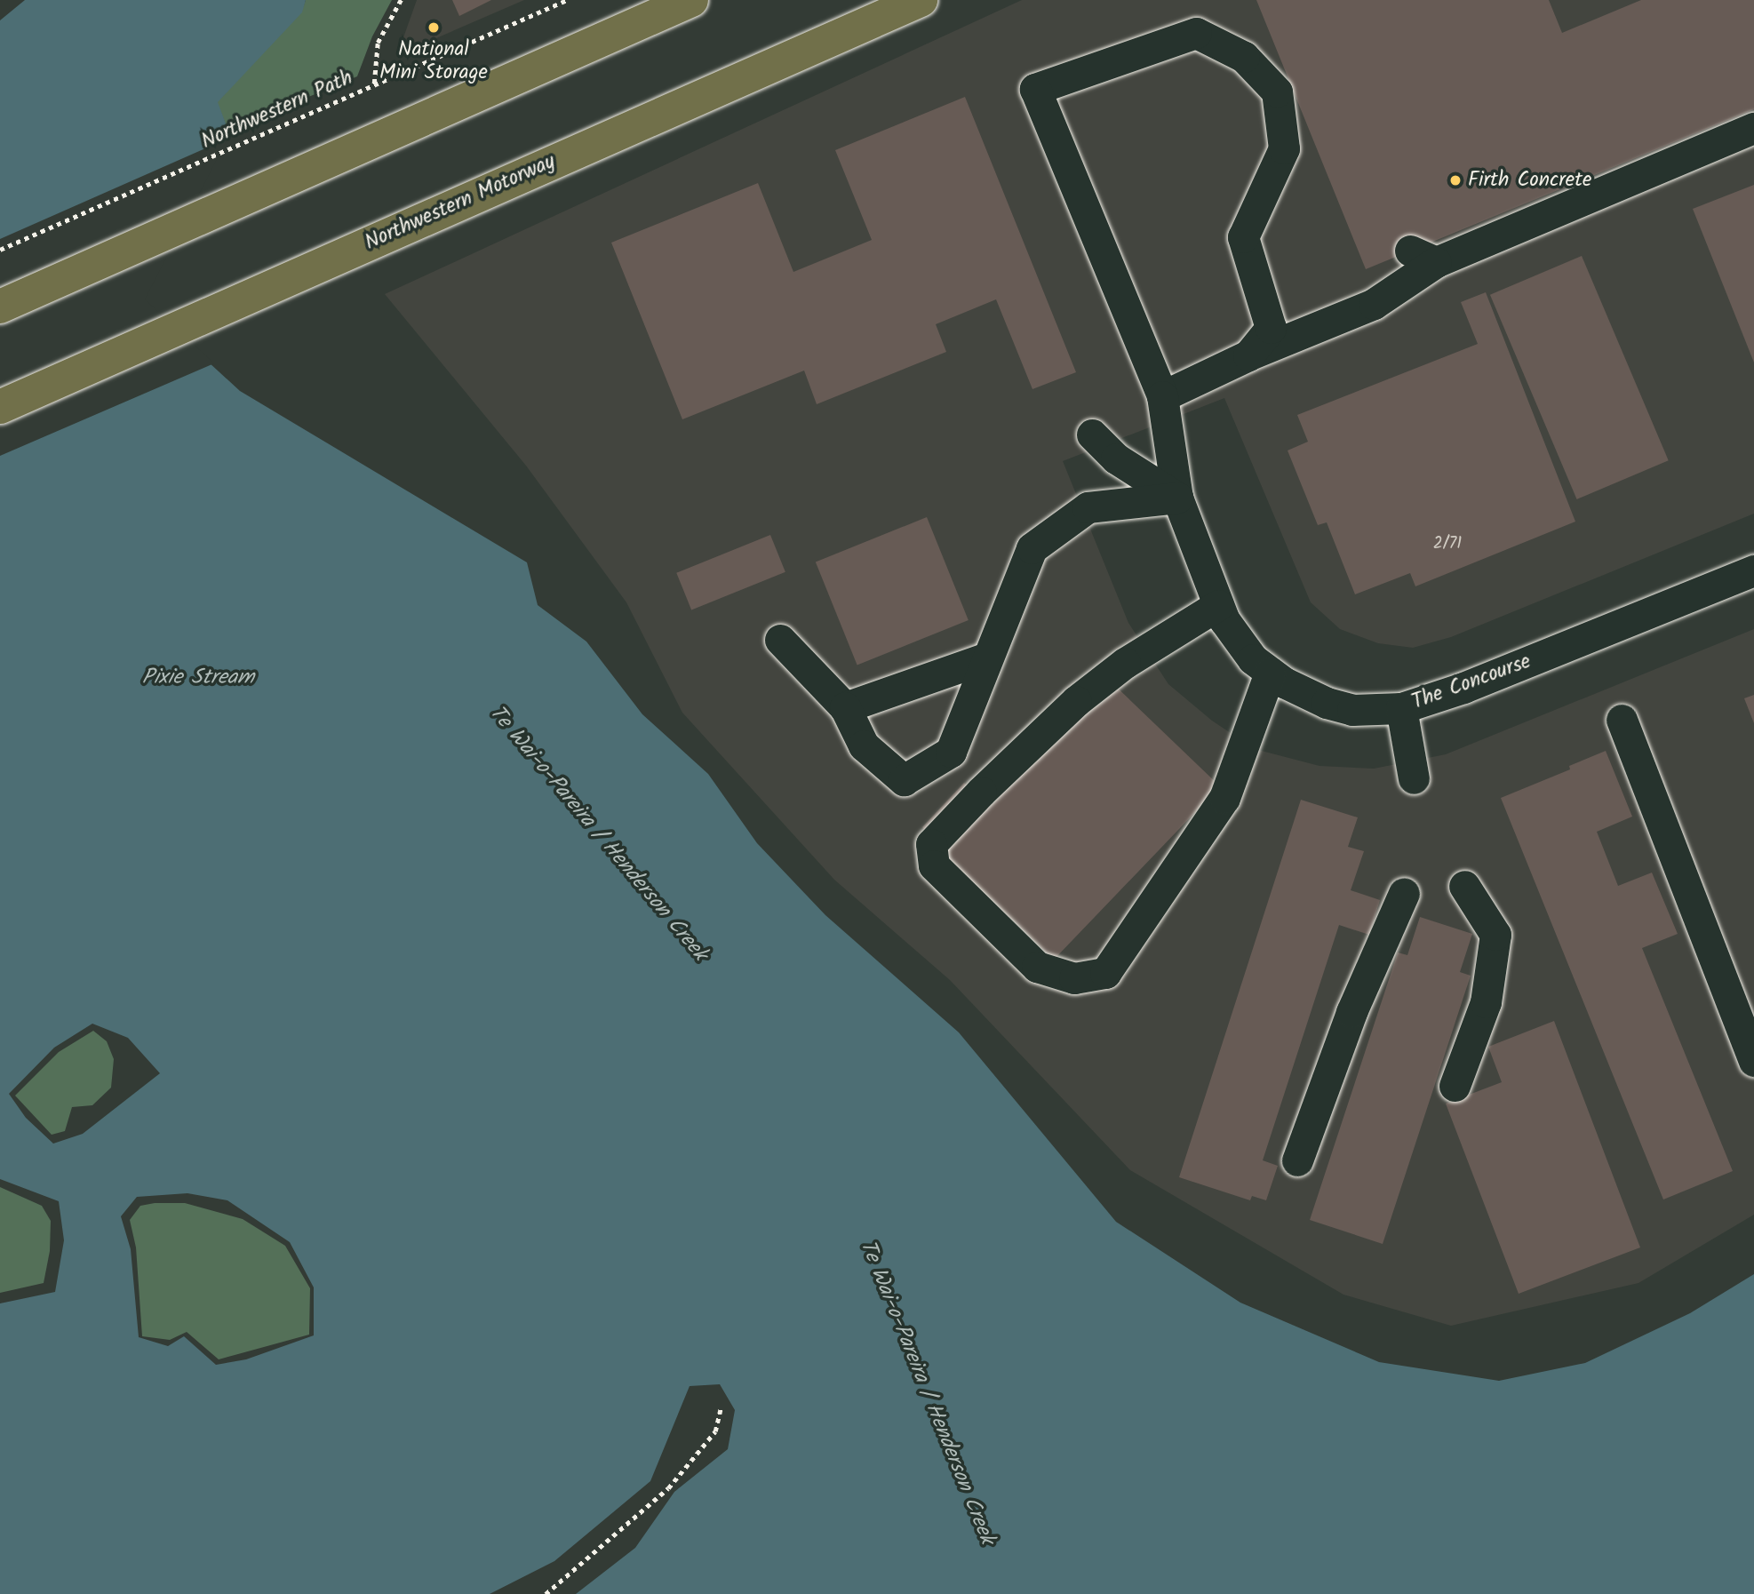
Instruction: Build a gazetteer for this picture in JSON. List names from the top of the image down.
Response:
{
  "streets": {
    "highway": ["Northwestern Motorway"],
    "street": ["The Concourse"],
    "path": ["Northwestern Path"]
  },
  "water": ["Pixie Stream", "Te Wai-o-Pareira / Henderson Creek"],
  "places": ["National Mini Storage", "Firth Concrete"],
  "house_numbers": ["2/71"]
}
